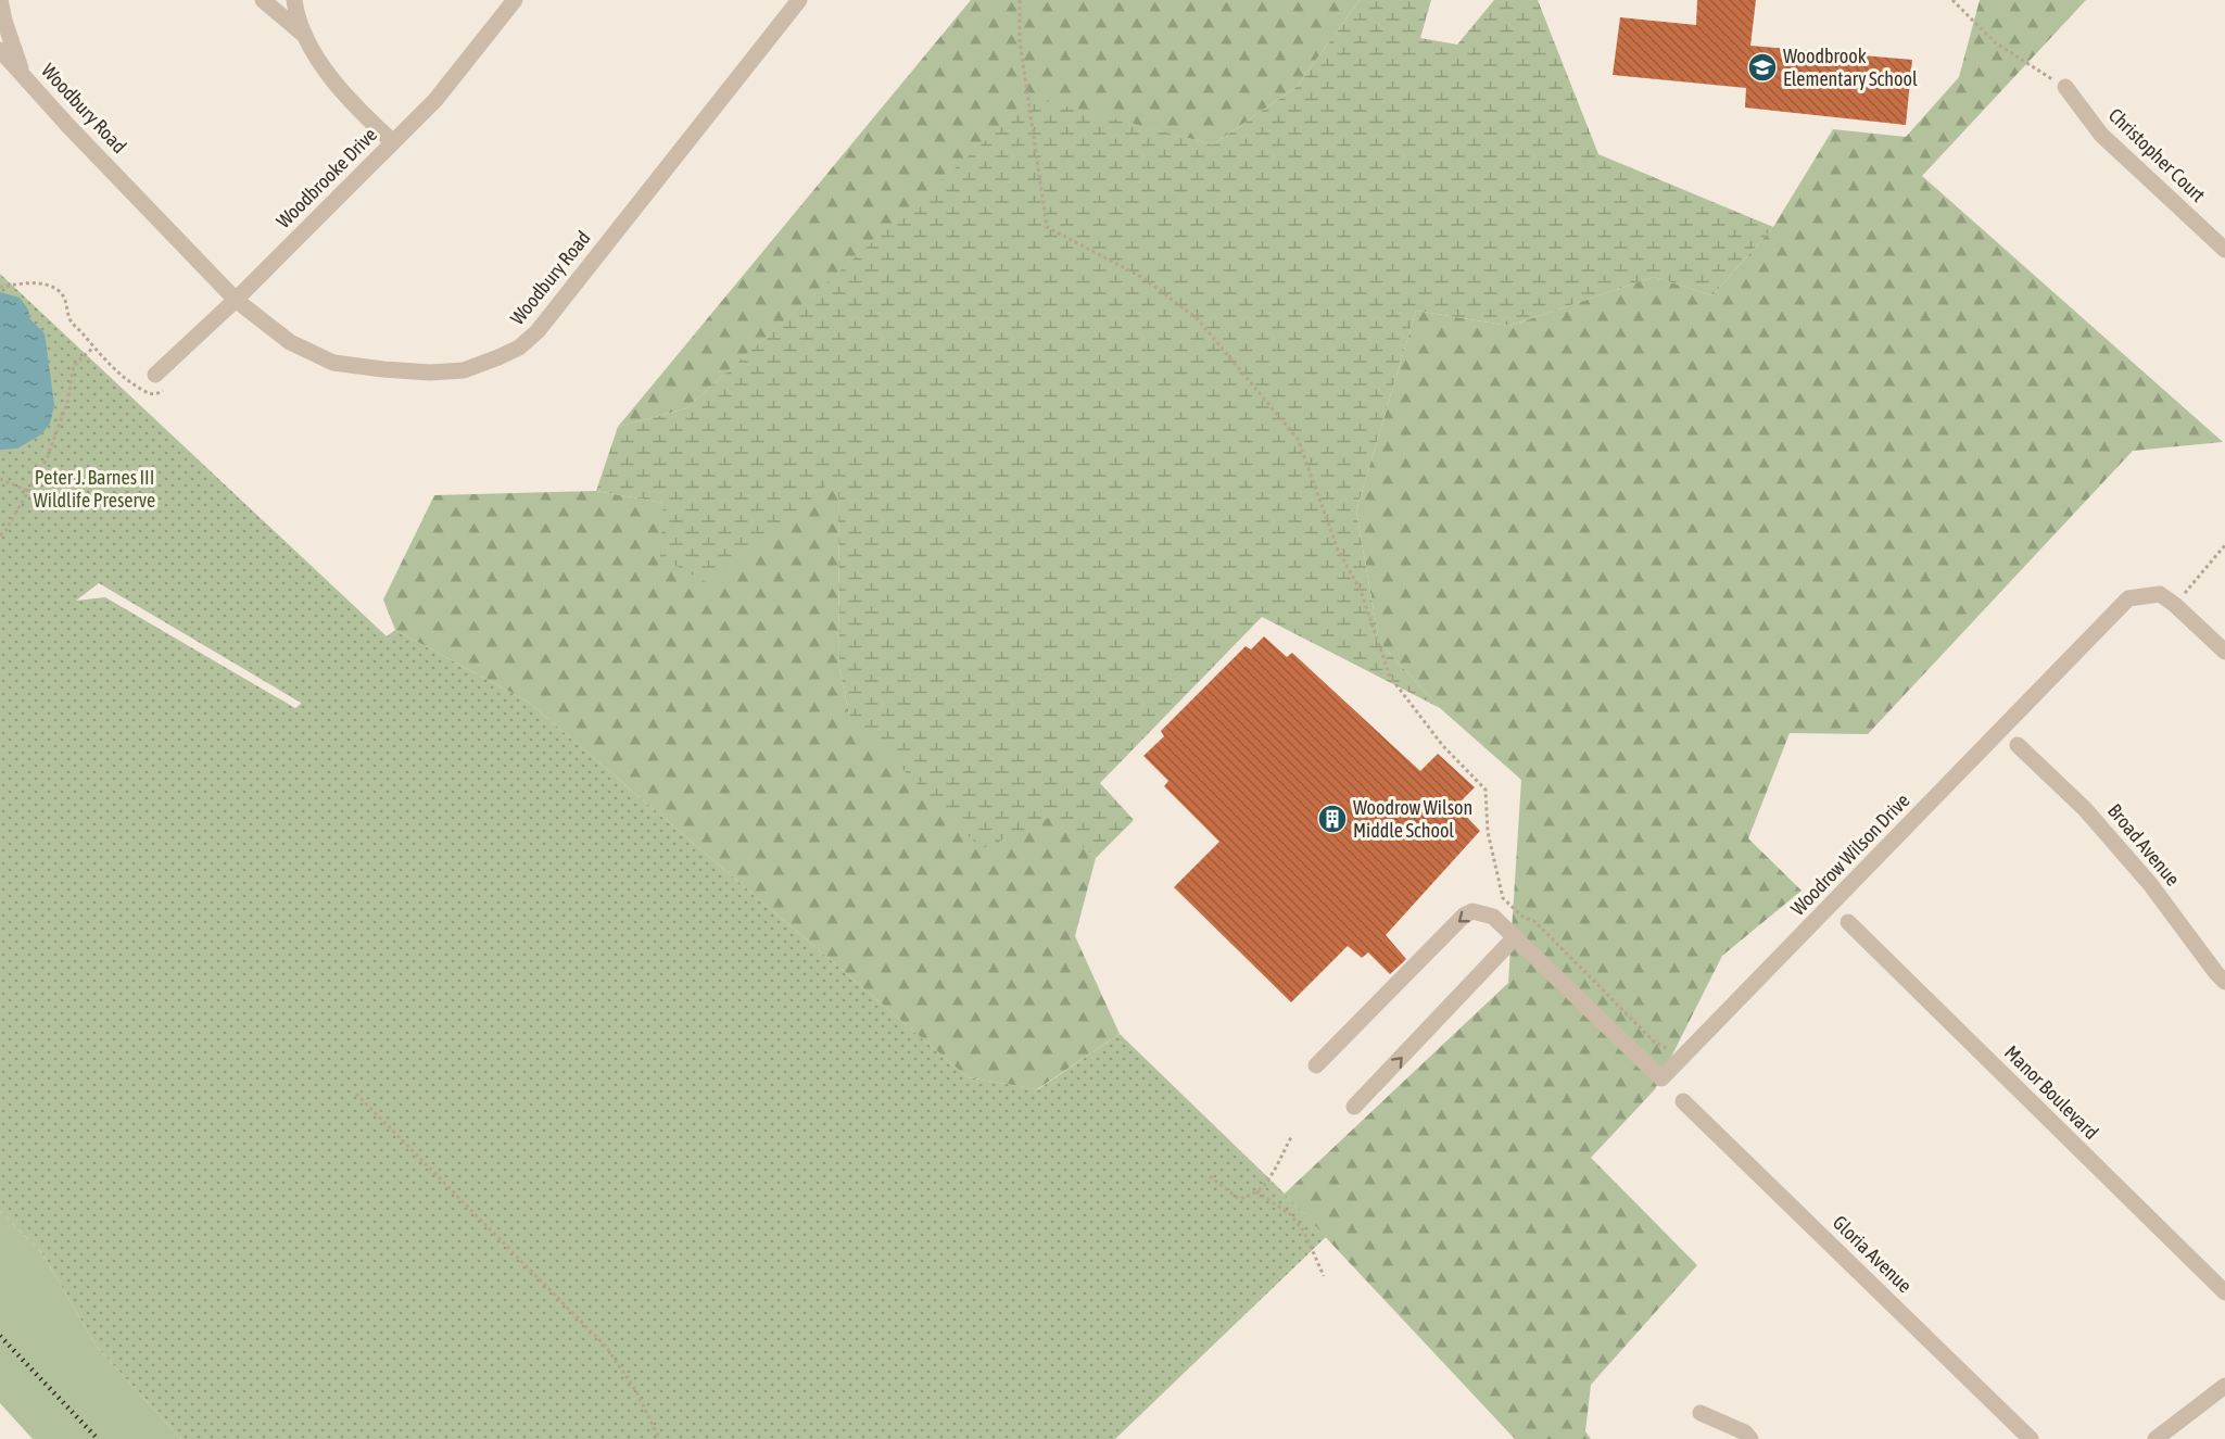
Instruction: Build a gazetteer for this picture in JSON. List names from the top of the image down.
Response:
{
  "streets": {
    "street": [
      "Woodbury Road",
      "Christopher Court",
      "Woodbrooke Drive",
      "Broad Avenue",
      "Woodrow Wilson Drive",
      "Manor Boulevard",
      "Gloria Avenue"
    ]
  },
  "crossings": [
    ["Woodbury Road", "Woodbrooke Drive"]
  ],
  "parks": ["Peter J. Barnes III Wildlife Preserve"],
  "places": {
    "school or university": ["Woodbrook Elementary School"],
    "building": ["Woodrow Wilson Middle School"]
  }
}
